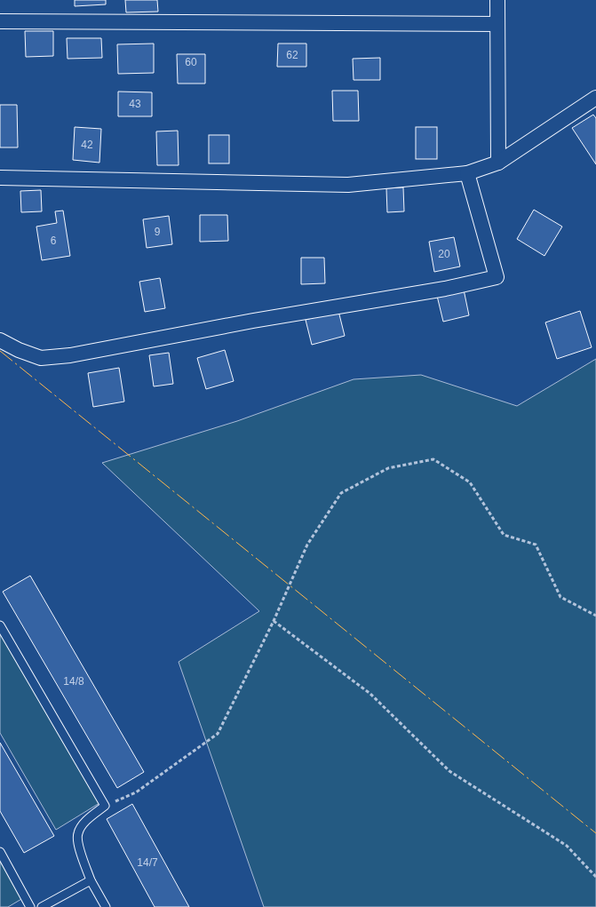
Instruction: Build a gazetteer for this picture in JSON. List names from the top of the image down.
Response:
{
  "house_numbers": [
    "62",
    "60",
    "43",
    "42",
    "9",
    "6",
    "20",
    "14/8",
    "14/7"
  ]
}
